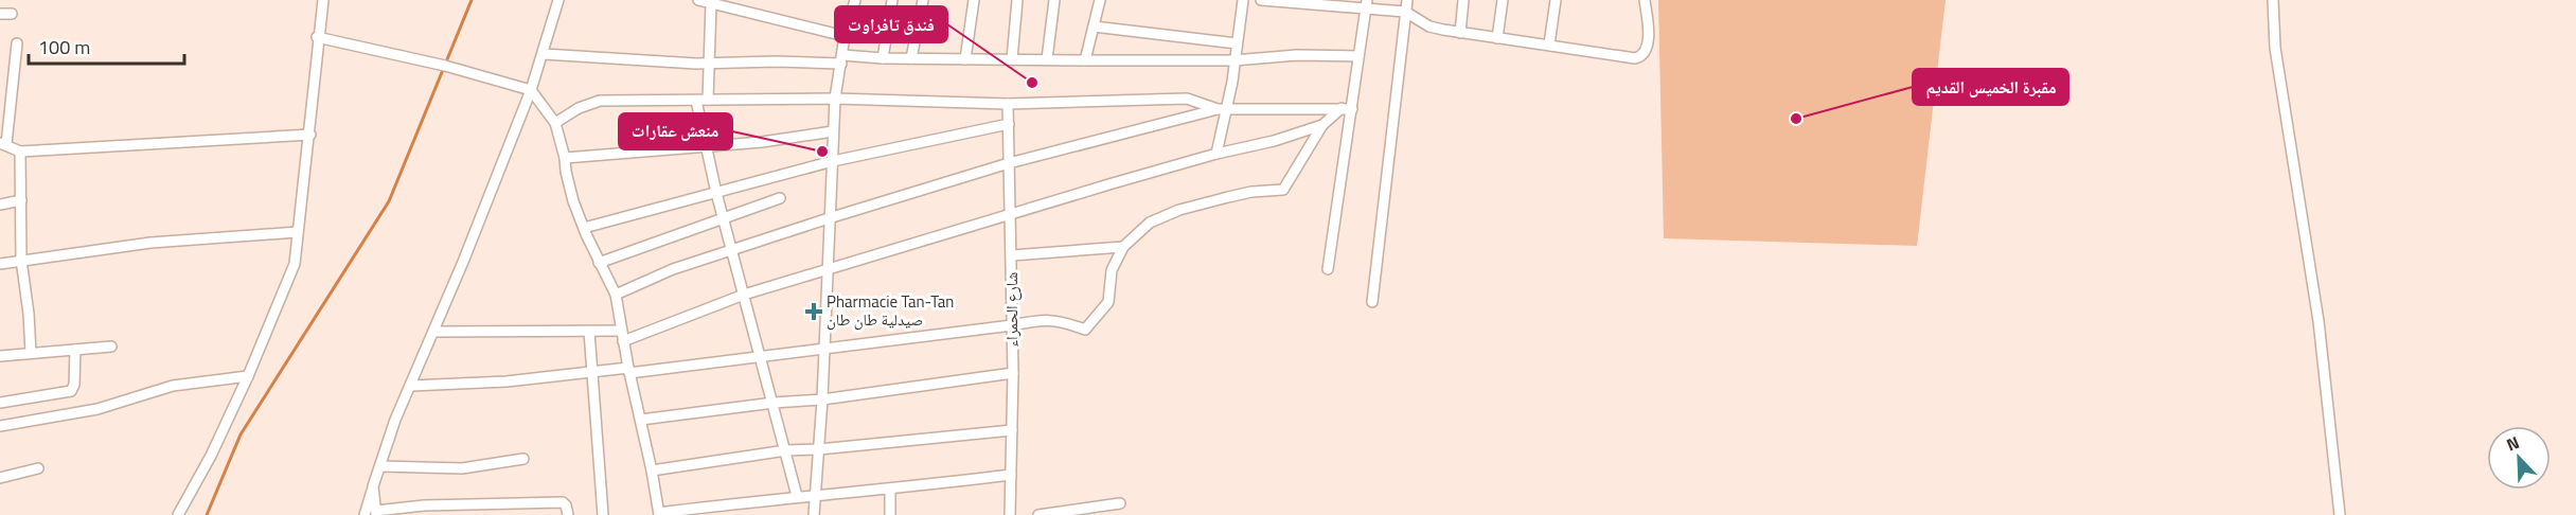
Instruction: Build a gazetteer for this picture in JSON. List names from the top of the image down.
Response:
{
  "streets": {
    "street": ["شارع الحمراء"]
  },
  "places": {
    "other": ["فندق تافراوت", "مقبرة الخميس القديم", "منعش عقارات"],
    "health": ["Pharmacie Tan-Tan صيدلية طان طان"]
  },
  "scale_bar": "100 m",
  "north": "top left"
}
